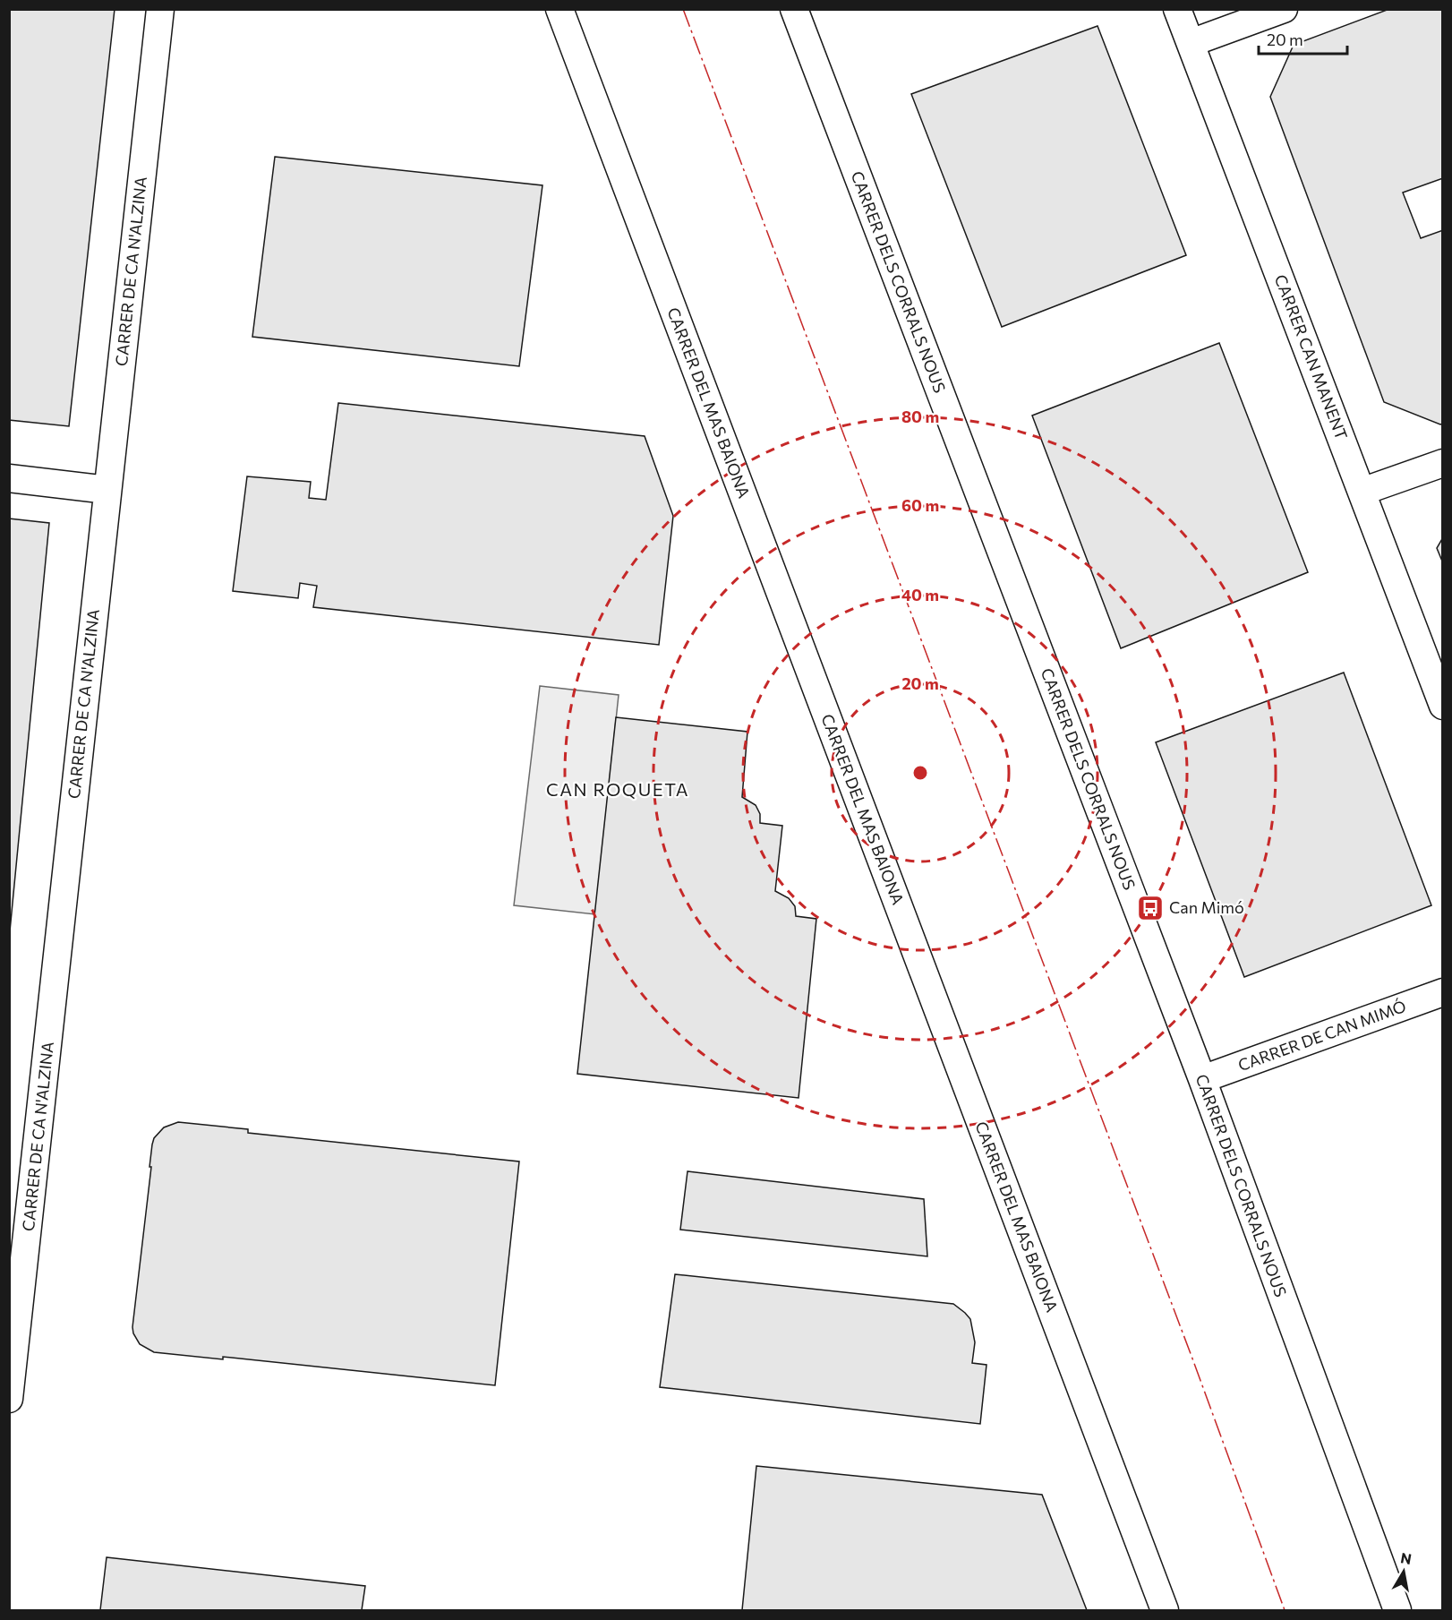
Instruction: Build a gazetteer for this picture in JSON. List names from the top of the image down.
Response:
{
  "streets": {
    "street": [
      "CARRER DE CA N'ALZINA",
      "CARRER DELS CORRALS NOUS",
      "CARRER CAN MANENT",
      "CARRER DEL MAS BAIONA",
      "CARRER DE CAN MIMÓ"
    ]
  },
  "crossings": [
    ["CARRER DELS CORRALS NOUS", "CARRER DE CAN MIMÓ"]
  ],
  "districts": ["CAN ROQUETA"],
  "places": {
    "bus stop": ["Can Mimó"]
  },
  "scale_bar": "20 m",
  "north": "top",
  "rings": [
    "80 m",
    "60 m",
    "40 m",
    "20 m"
  ]
}
